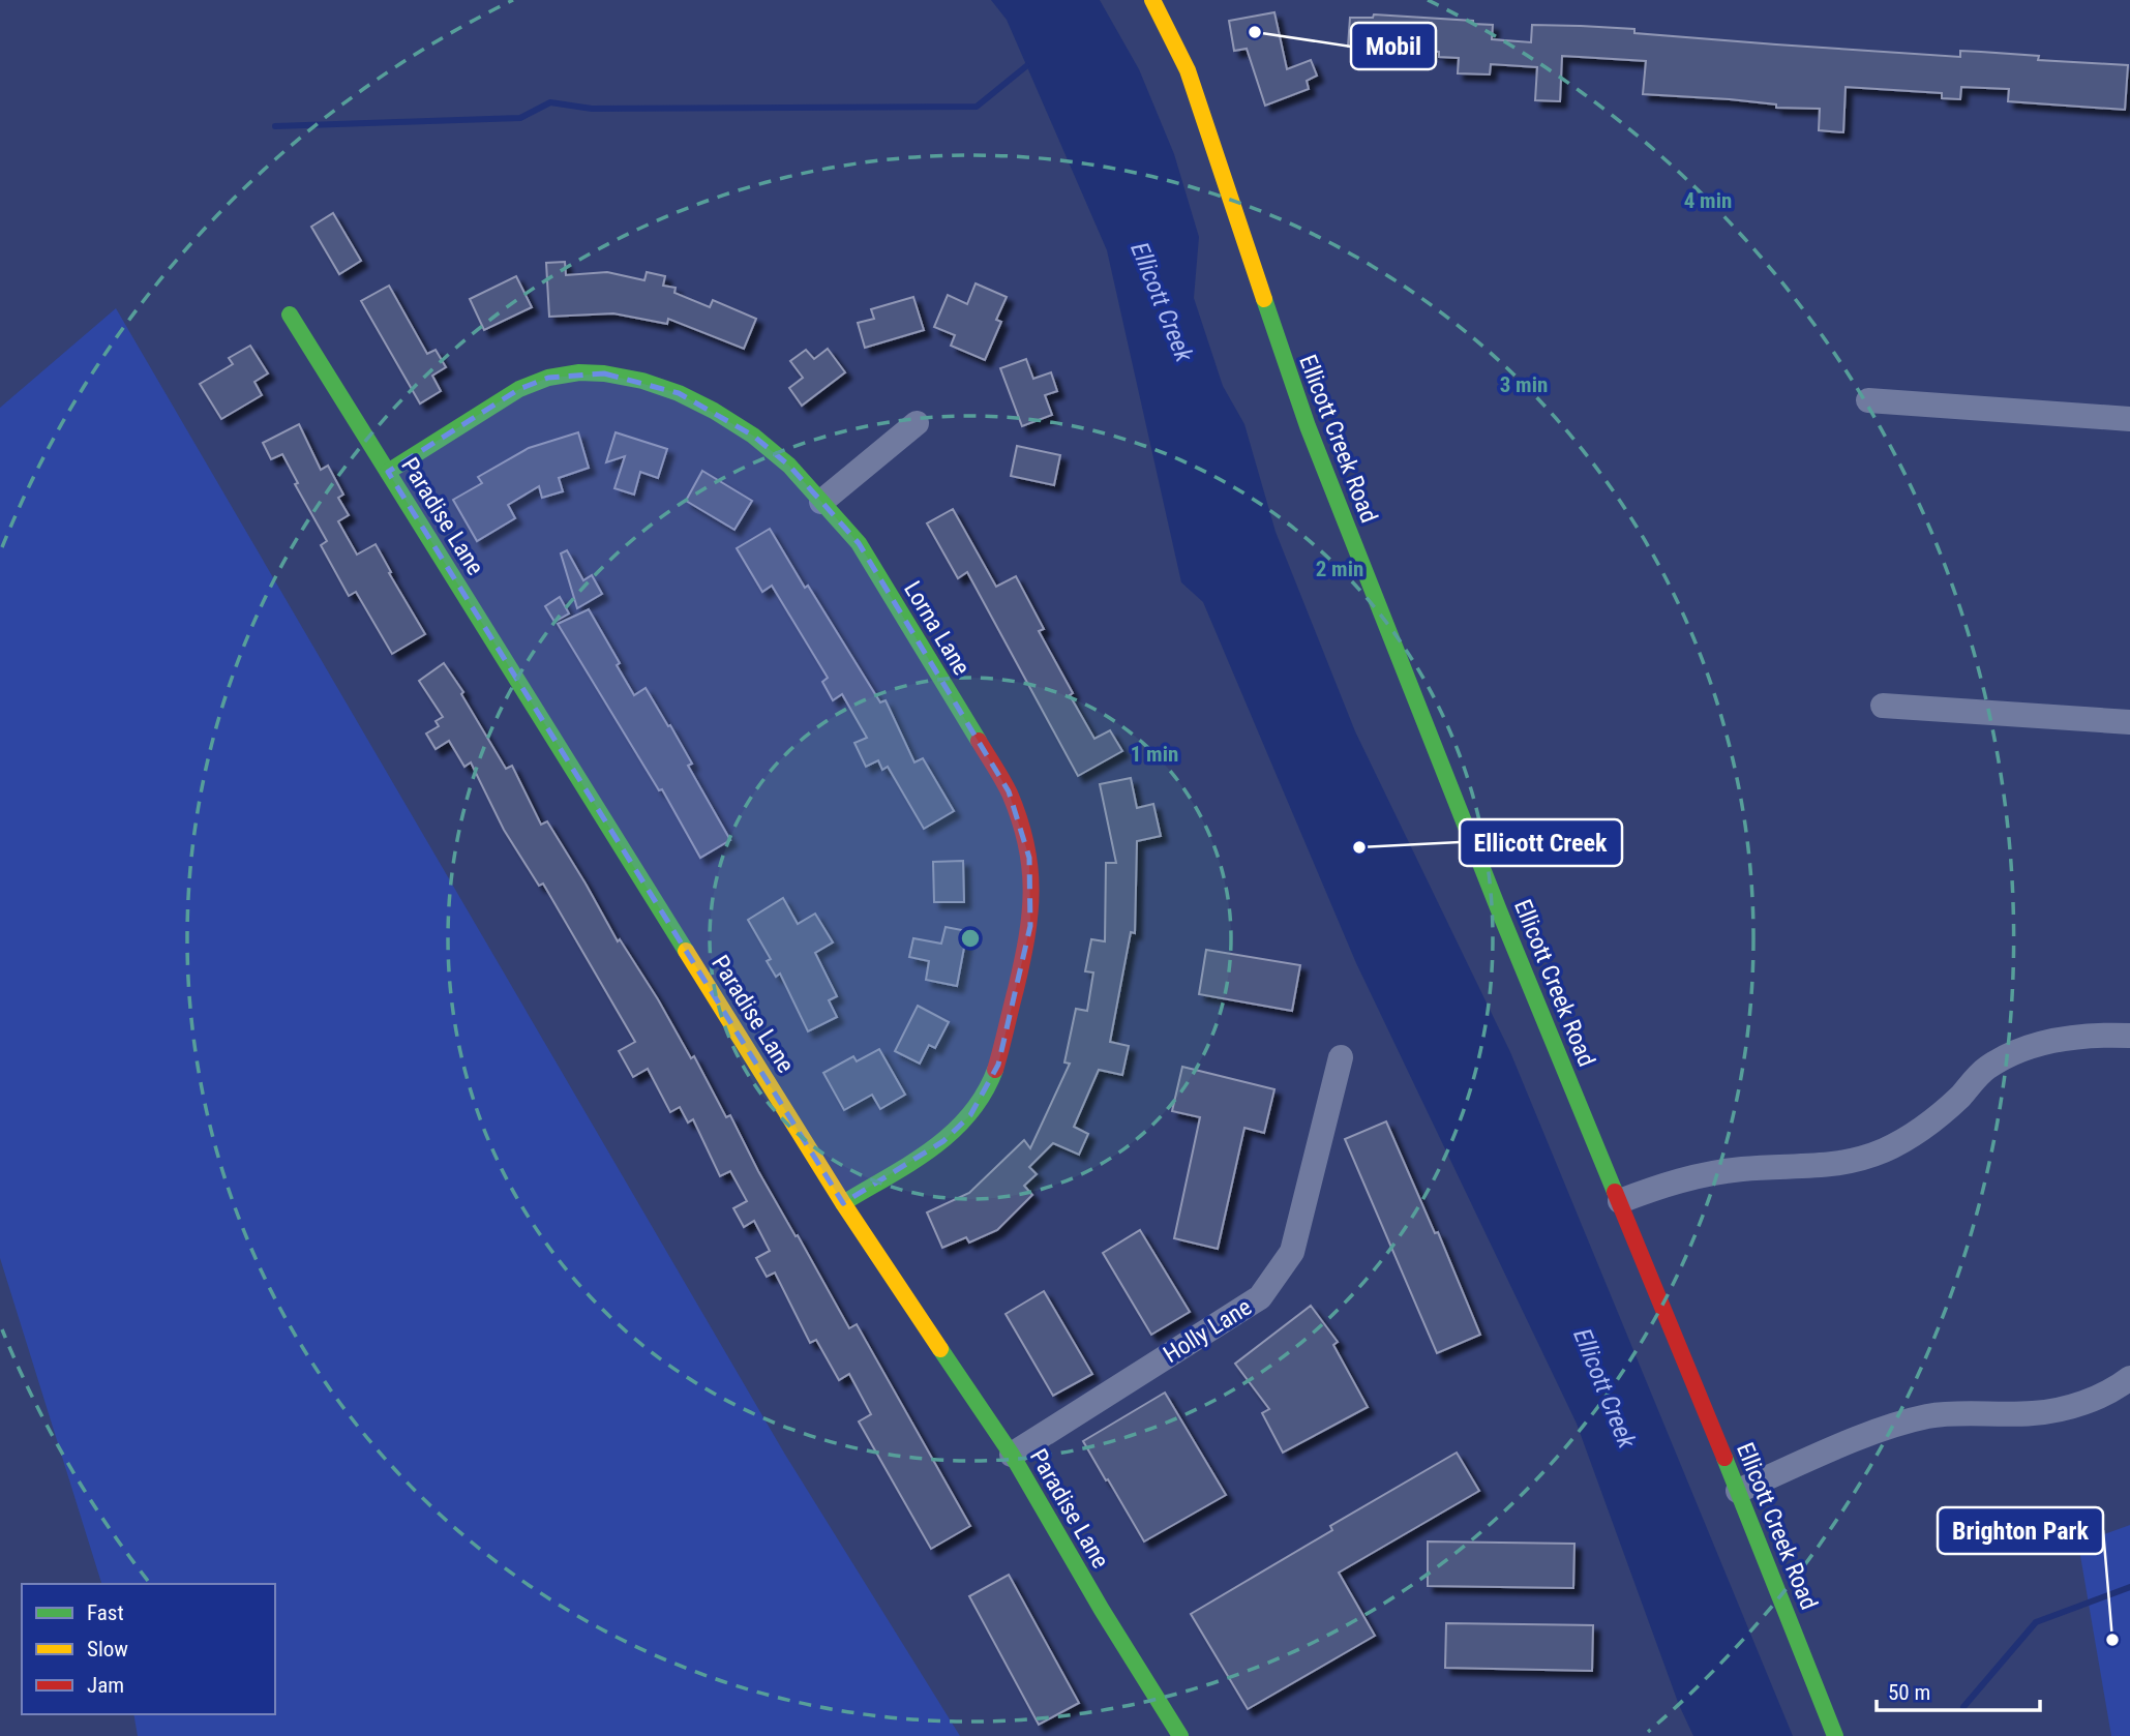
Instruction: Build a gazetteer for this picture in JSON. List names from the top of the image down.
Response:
{
  "streets": {
    "street": [
      "Ellicott Creek Road",
      "Paradise Lane",
      "Lorna Lane",
      "Holly Lane"
    ]
  },
  "crossings": [
    ["Paradise Lane", "Lorna Lane"],
    ["Paradise Lane", "Holly Lane"]
  ],
  "water": ["Ellicott Creek"],
  "places": ["Mobil", "Ellicott Creek", "Brighton Park"],
  "legend": ["Fast", "Slow", "Jam"],
  "scale_bar": "50 m",
  "rings": [
    "4 min",
    "3 min",
    "2 min",
    "1 min"
  ]
}
